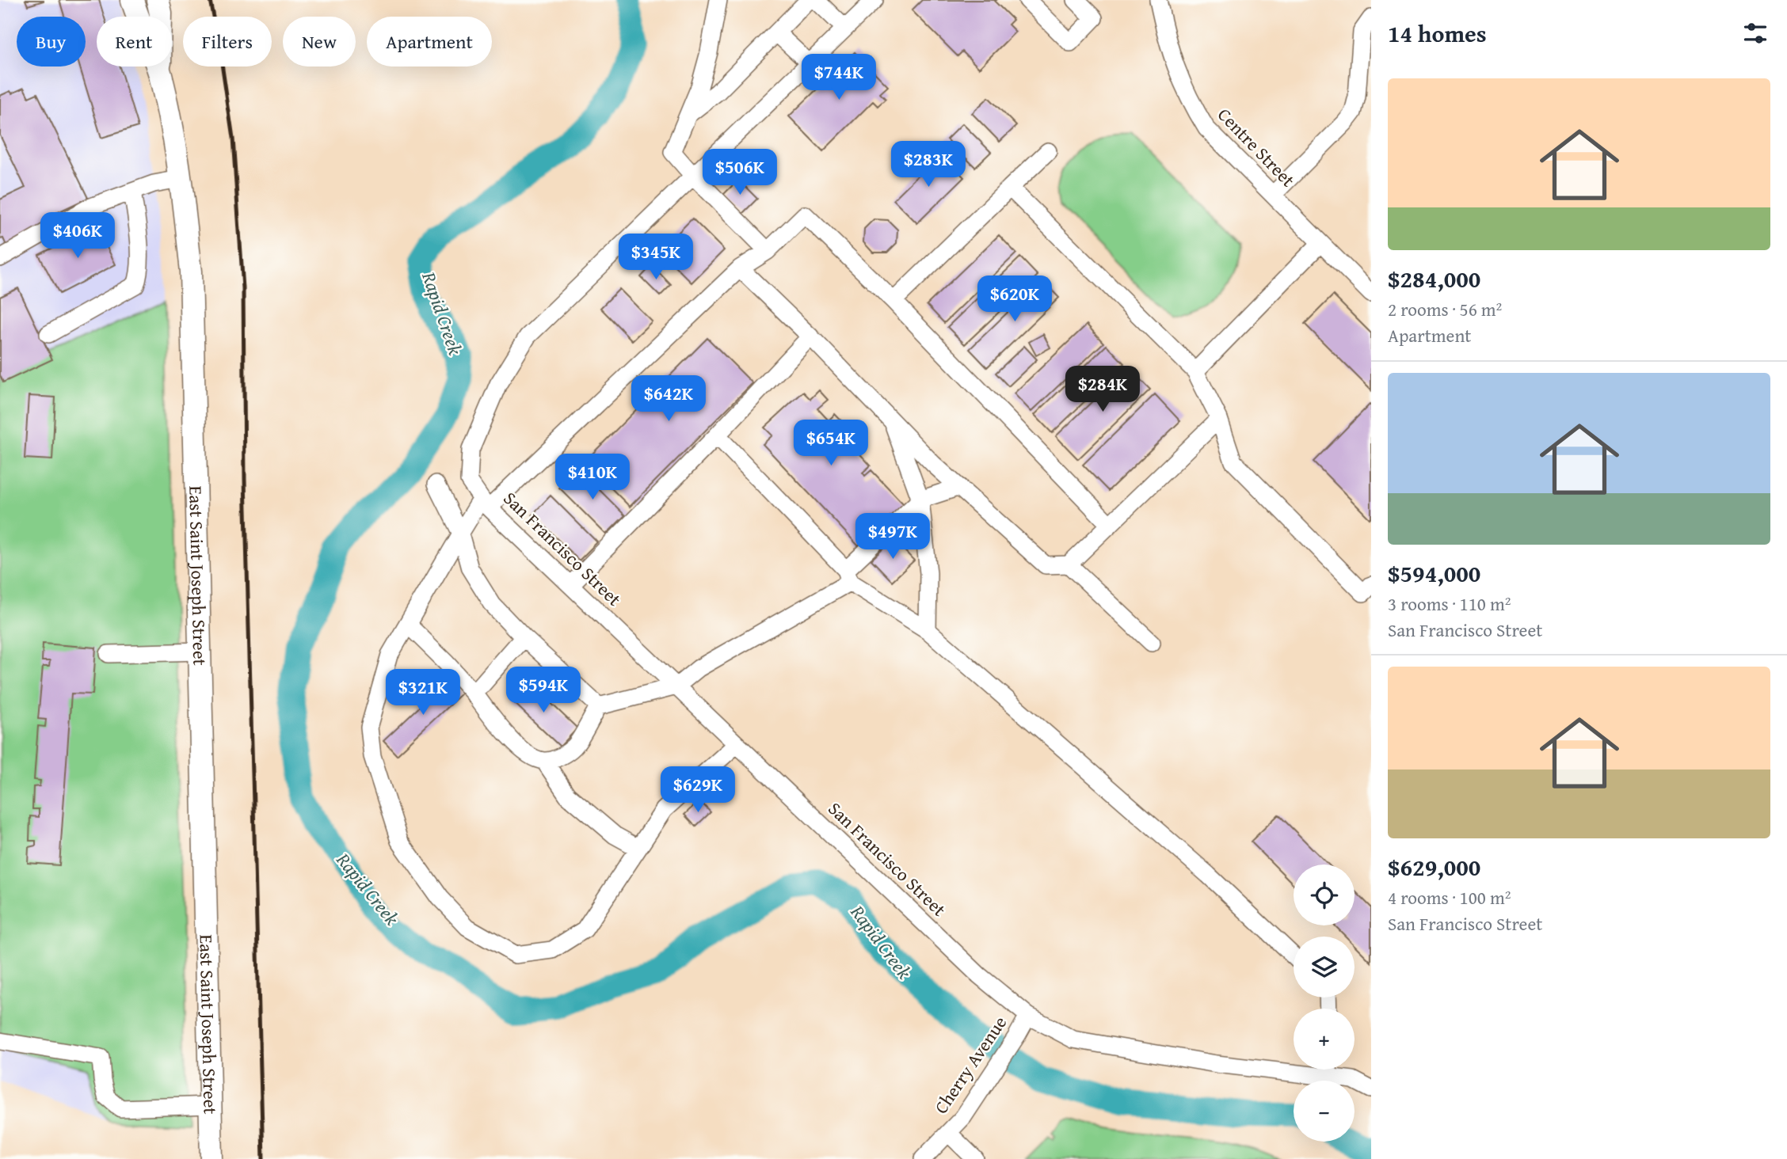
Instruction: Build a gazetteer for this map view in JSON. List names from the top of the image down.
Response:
{
  "streets": {
    "main road": ["East Saint Joseph Street"],
    "street": ["Centre Street", "San Francisco Street", "Cherry Avenue"]
  },
  "crossings": [
    ["San Francisco Street", "Cherry Avenue"]
  ],
  "water": ["Rapid Creek"],
  "page": {
    "heading": "14 homes",
    "chip": [
      "Buy",
      "Rent",
      "Filters",
      "New",
      "Apartment"
    ],
    "price": [
      "$744K",
      "$283K",
      "$506K",
      "$406K",
      "$345K",
      "$620K",
      "$284K",
      "$642K",
      "$654K",
      "$410K",
      "$497K",
      "$594K",
      "$321K",
      "$629K"
    ],
    "list": [
      {
        "name": "$284,000",
        "note": "2 rooms · 56 m² · Apartment"
      },
      {
        "name": "$594,000",
        "note": "3 rooms · 110 m² · San Francisco Street"
      },
      {
        "name": "$629,000",
        "note": "4 rooms · 100 m² · San Francisco Street"
      }
    ],
    "map_buttons": ["+", "−"]
  }
}
